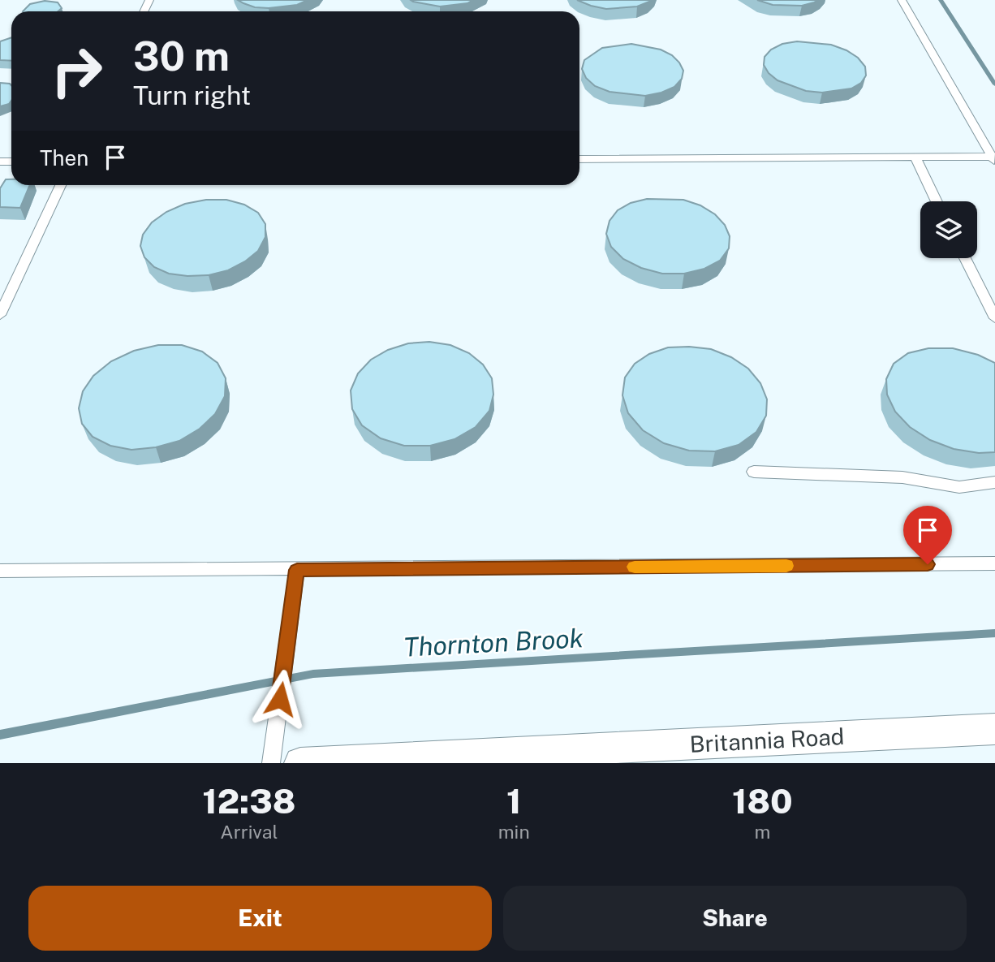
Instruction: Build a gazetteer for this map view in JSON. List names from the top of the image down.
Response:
{
  "streets": {
    "street": ["Britannia Road"]
  },
  "water": ["Thornton Brook"],
  "page": {
    "turn": ["30 m", "Turn right"],
    "then": "Then",
    "eta": [
      "12:38",
      "Arrival",
      "1",
      "min",
      "180",
      "m"
    ],
    "buttons": ["Exit", "Share"]
  }
}
